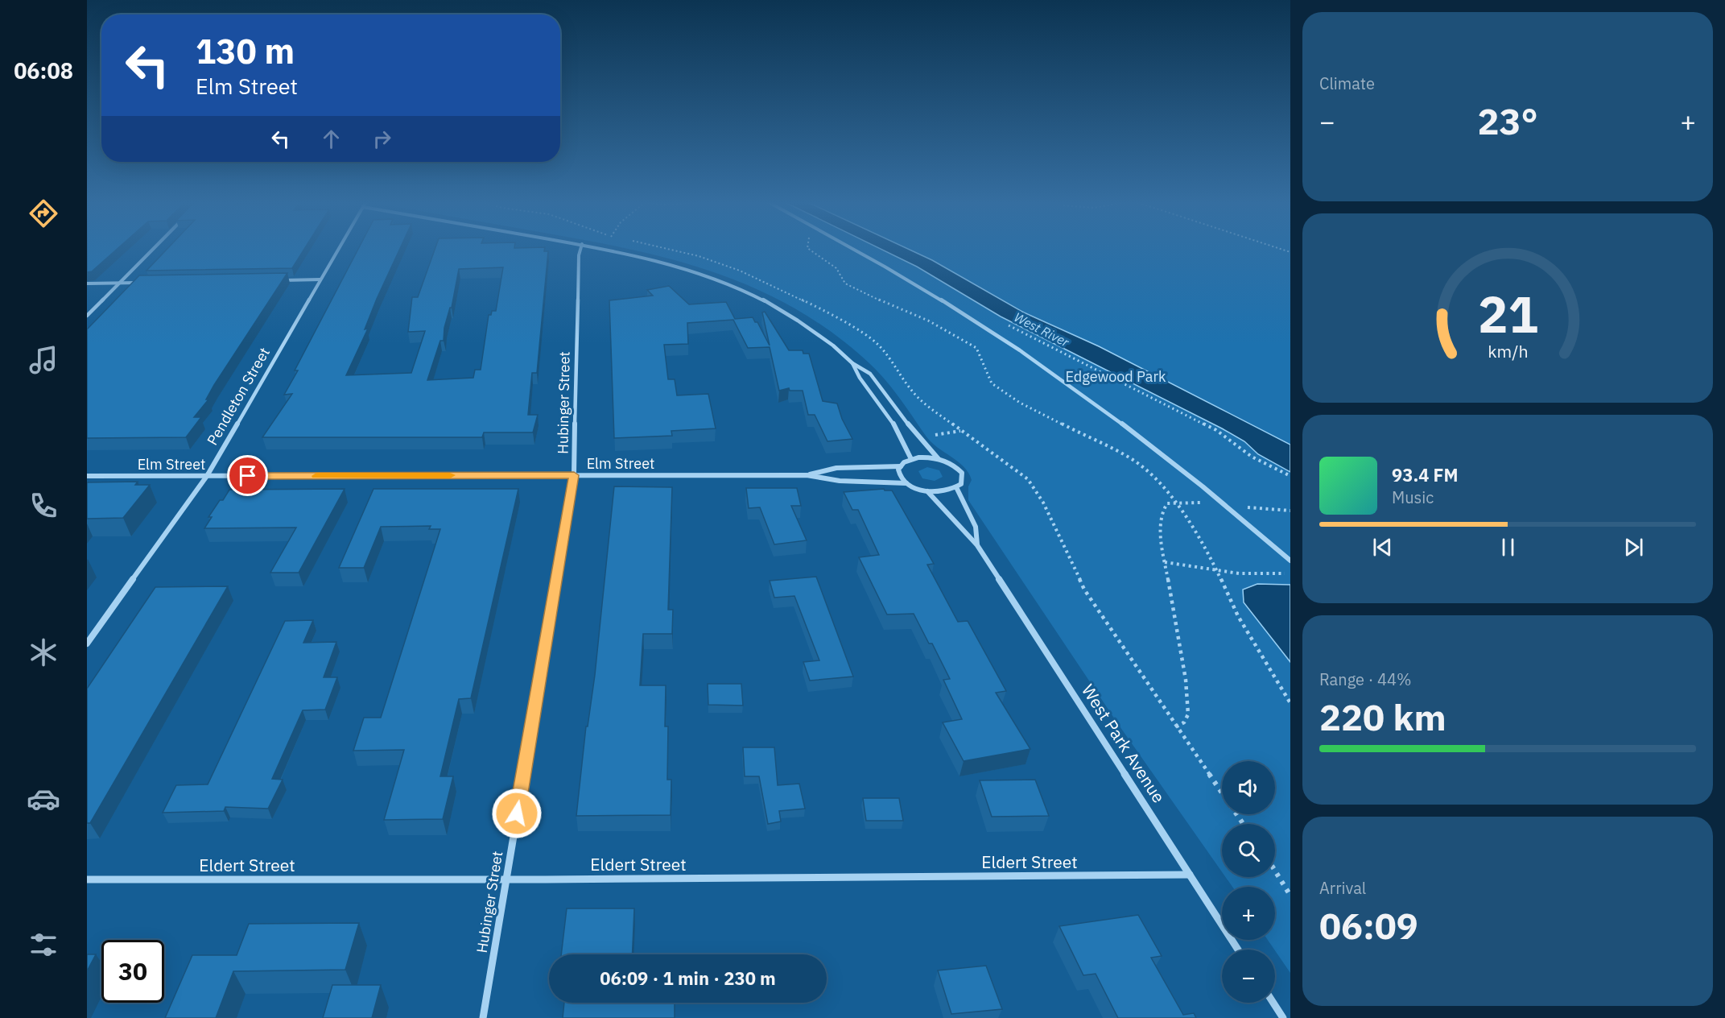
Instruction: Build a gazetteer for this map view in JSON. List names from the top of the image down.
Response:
{
  "streets": {
    "street": [
      "Pendleton Street",
      "Hubinger Street",
      "Elm Street",
      "West Park Avenue",
      "Eldert Street"
    ]
  },
  "crossings": [
    ["Pendleton Street", "Elm Street"],
    ["Hubinger Street", "Elm Street"],
    ["Hubinger Street", "Eldert Street"],
    ["Elm Street", "West Park Avenue"],
    ["West Park Avenue", "Eldert Street"]
  ],
  "water": ["West River"],
  "parks": ["Edgewood Park"],
  "page": {
    "tabs": "06:08",
    "tile": [
      "Climate",
      ["Range · 44%", "220 km"],
      ["Arrival", "06:09"]
    ],
    "turn": ["130 m", "Elm Street"],
    "heat": ["−", "23°", "+"],
    "song": ["93.4 FM", "Music"],
    "map_buttons": ["+", "−"],
    "limit": "30",
    "trip": "06:09 · 1 min · 230 m",
    "gauge": ["21", "km/h"]
  }
}
